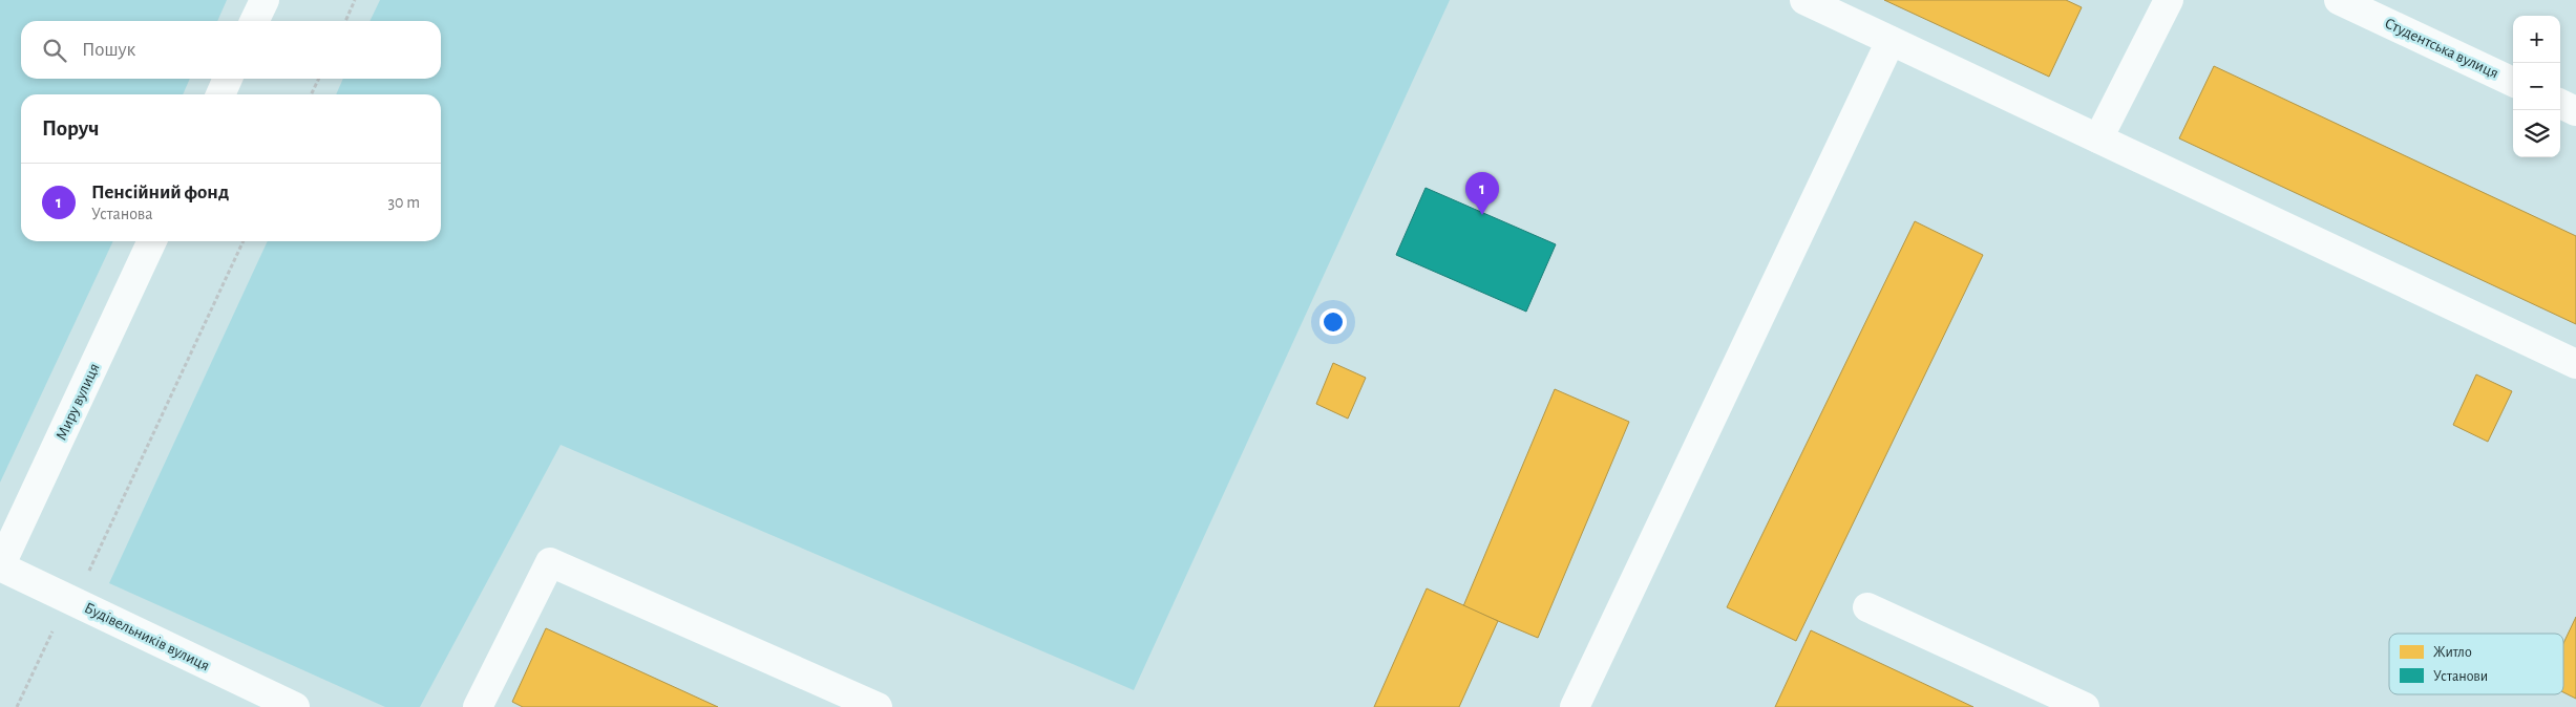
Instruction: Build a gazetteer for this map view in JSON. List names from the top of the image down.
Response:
{
  "streets": {
    "street": ["Студентська вулиця", "Миру вулиця", "Будівельників вулиця"]
  },
  "crossings": [
    ["Миру вулиця", "Будівельників вулиця"]
  ],
  "legend": ["Житло", "Установи"],
  "page": {
    "map_buttons": ["+", "−"],
    "search": "Пошук",
    "heading": "Поруч",
    "list": [
      {
        "mark": "1",
        "name": "Пенсійний фонд",
        "note": "Установа",
        "value": "30 m"
      }
    ],
    "pins": "1"
  }
}
